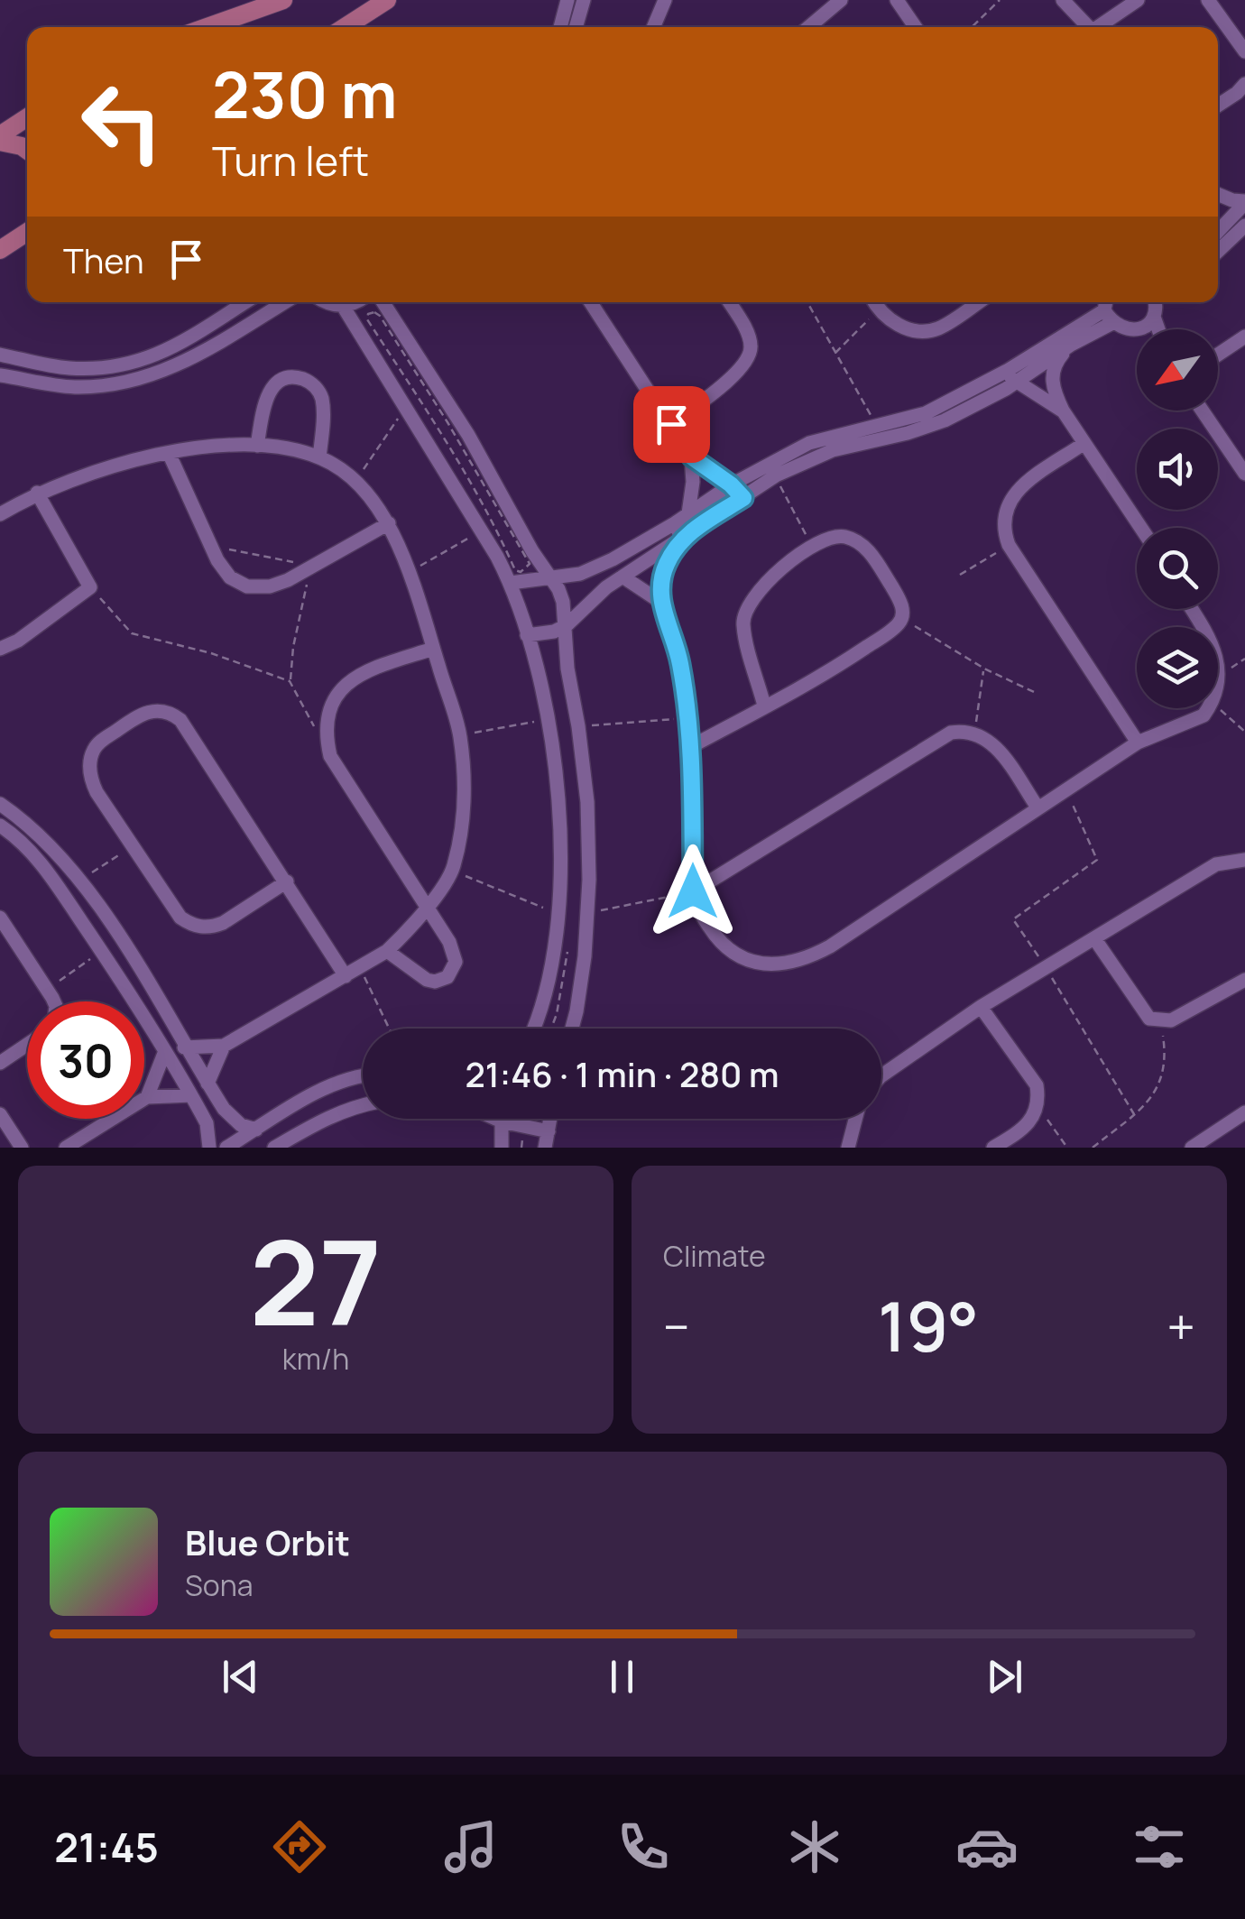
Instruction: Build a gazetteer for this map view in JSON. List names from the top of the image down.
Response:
{
  "north": "bottom left",
  "page": {
    "turn": ["230 m", "Turn left"],
    "then": "Then",
    "limit": "30",
    "trip": "21:46 · 1 min · 280 m",
    "tile": [
      ["27", "km/h"],
      "Climate"
    ],
    "heat": ["−", "19°", "+"],
    "song": ["Blue Orbit", "Sona"],
    "tabs": "21:45"
  }
}
